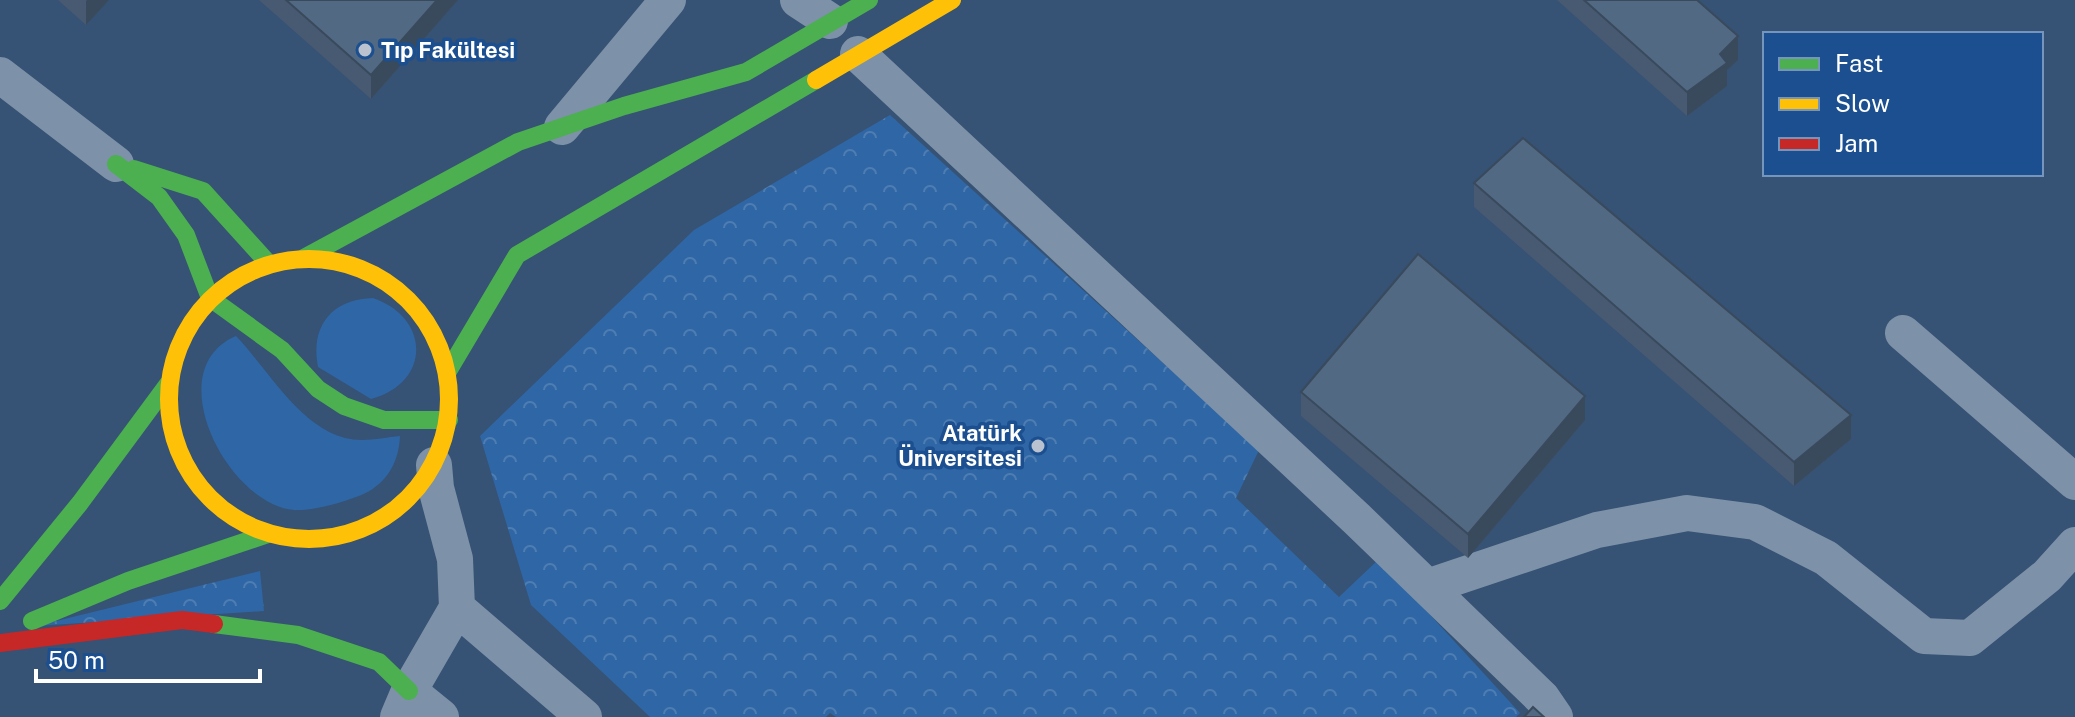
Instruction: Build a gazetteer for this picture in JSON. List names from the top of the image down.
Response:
{
  "places": ["Tıp Fakültesi", "Atatürk Üniversitesi"],
  "legend": ["Fast", "Slow", "Jam"],
  "scale_bar": "50 m"
}
